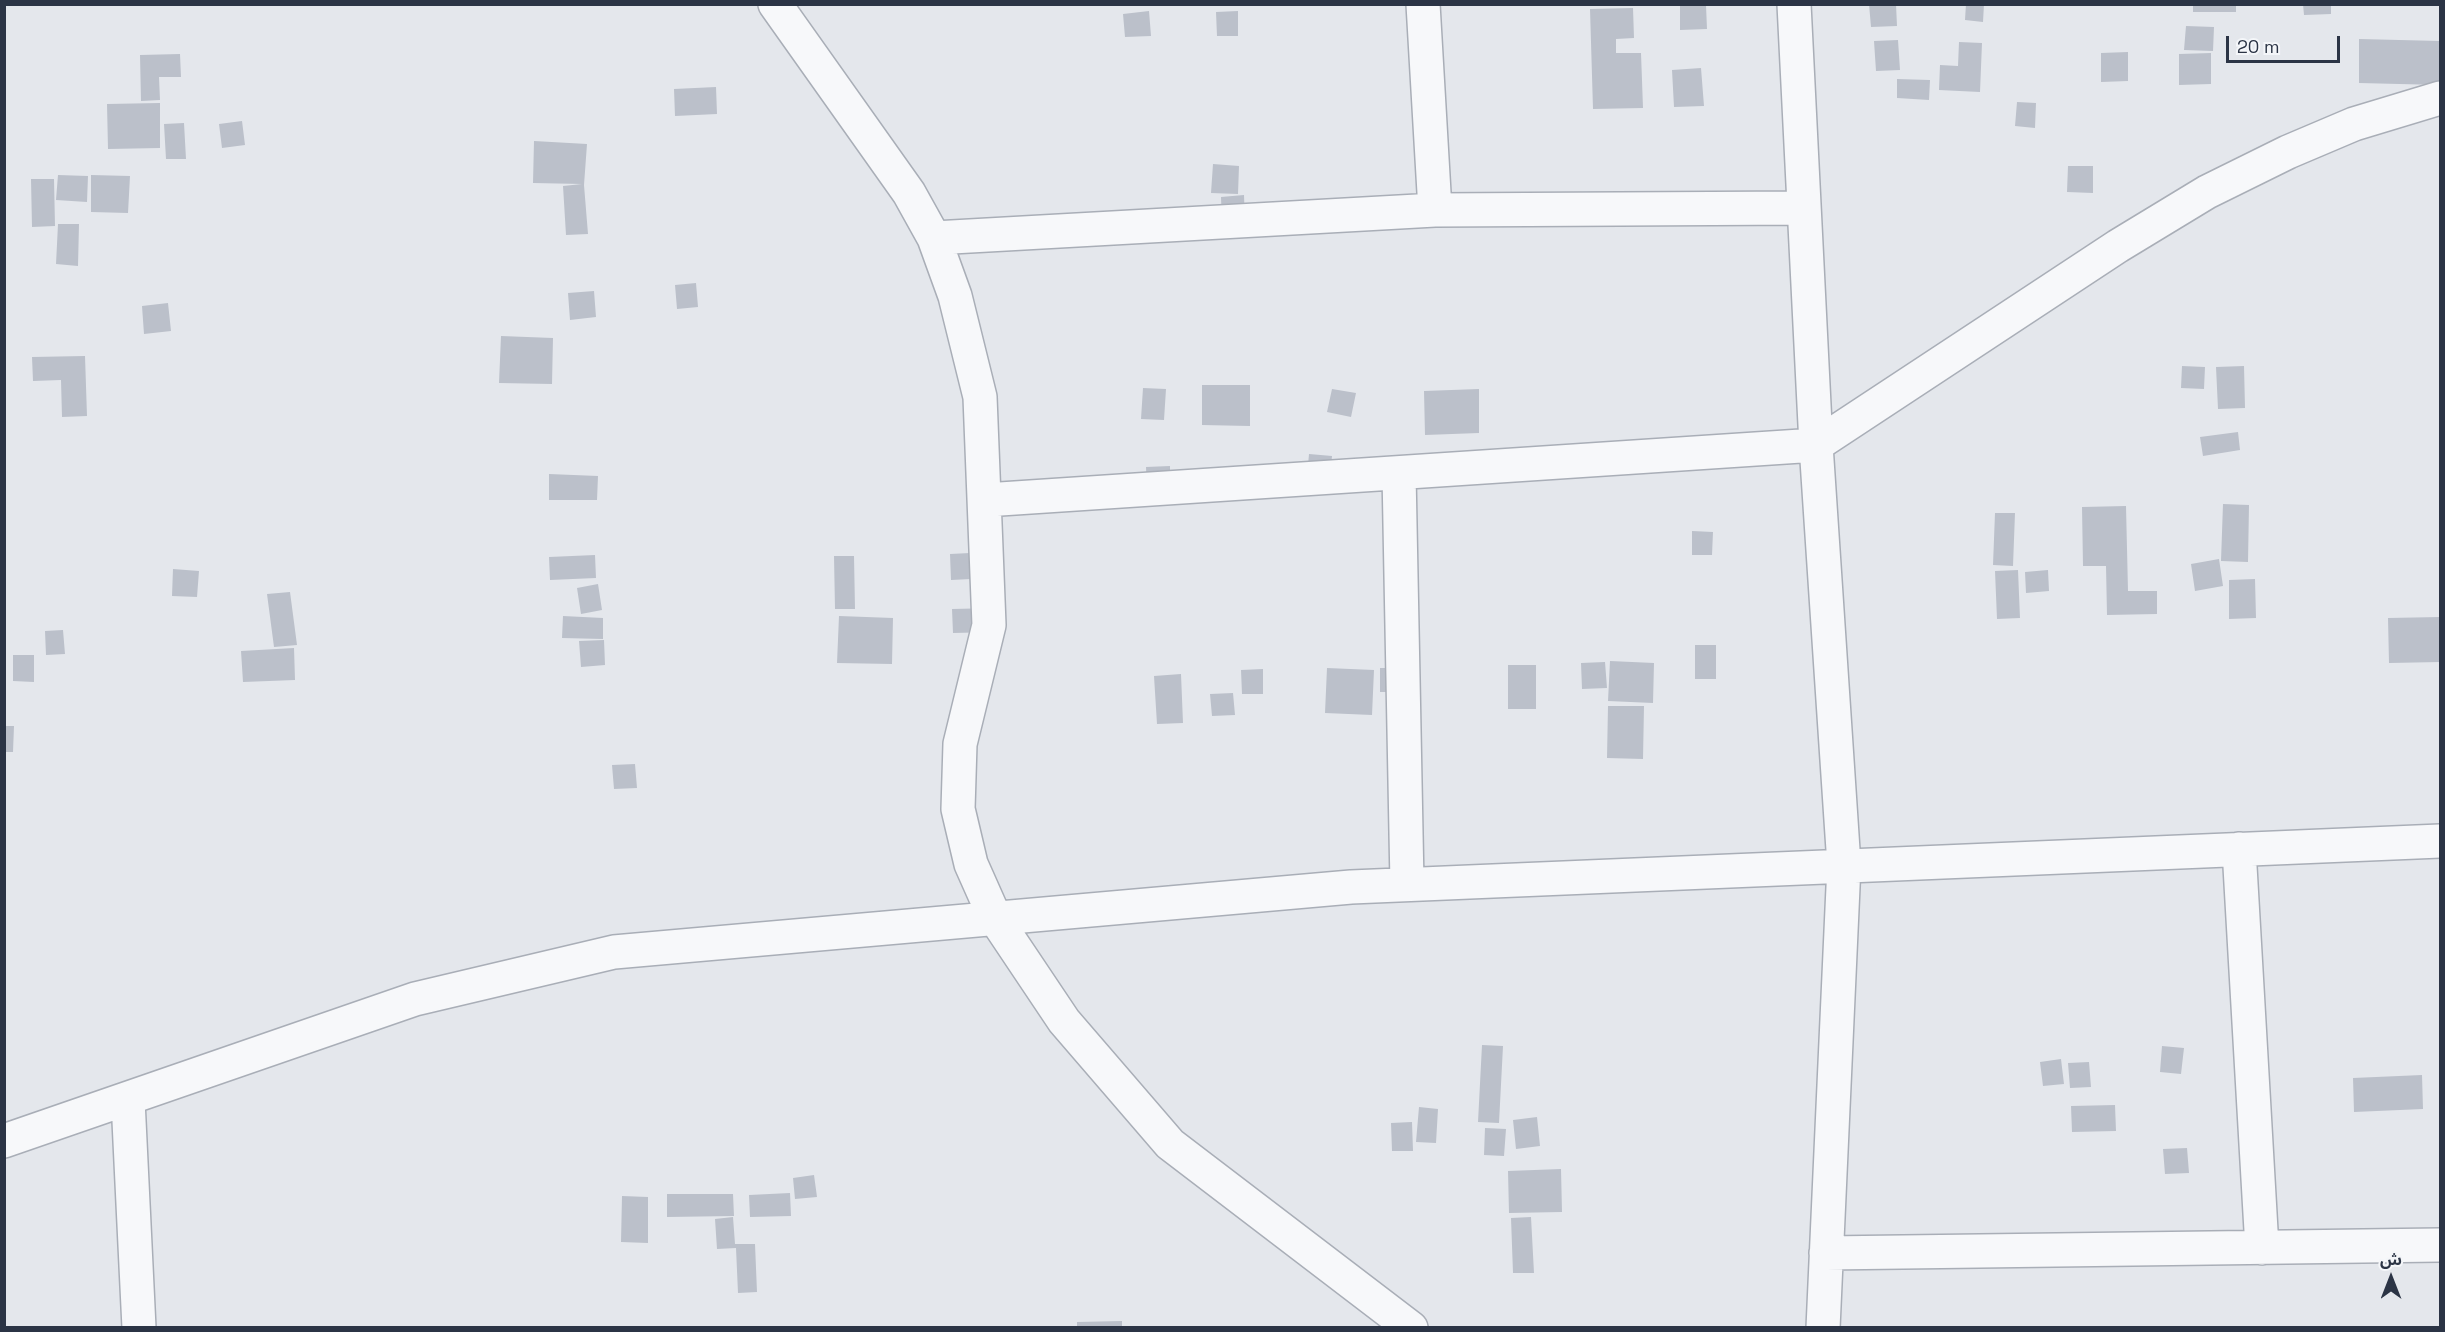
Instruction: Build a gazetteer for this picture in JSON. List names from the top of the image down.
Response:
{
  "scale_bar": "20 m",
  "north": "top"
}
